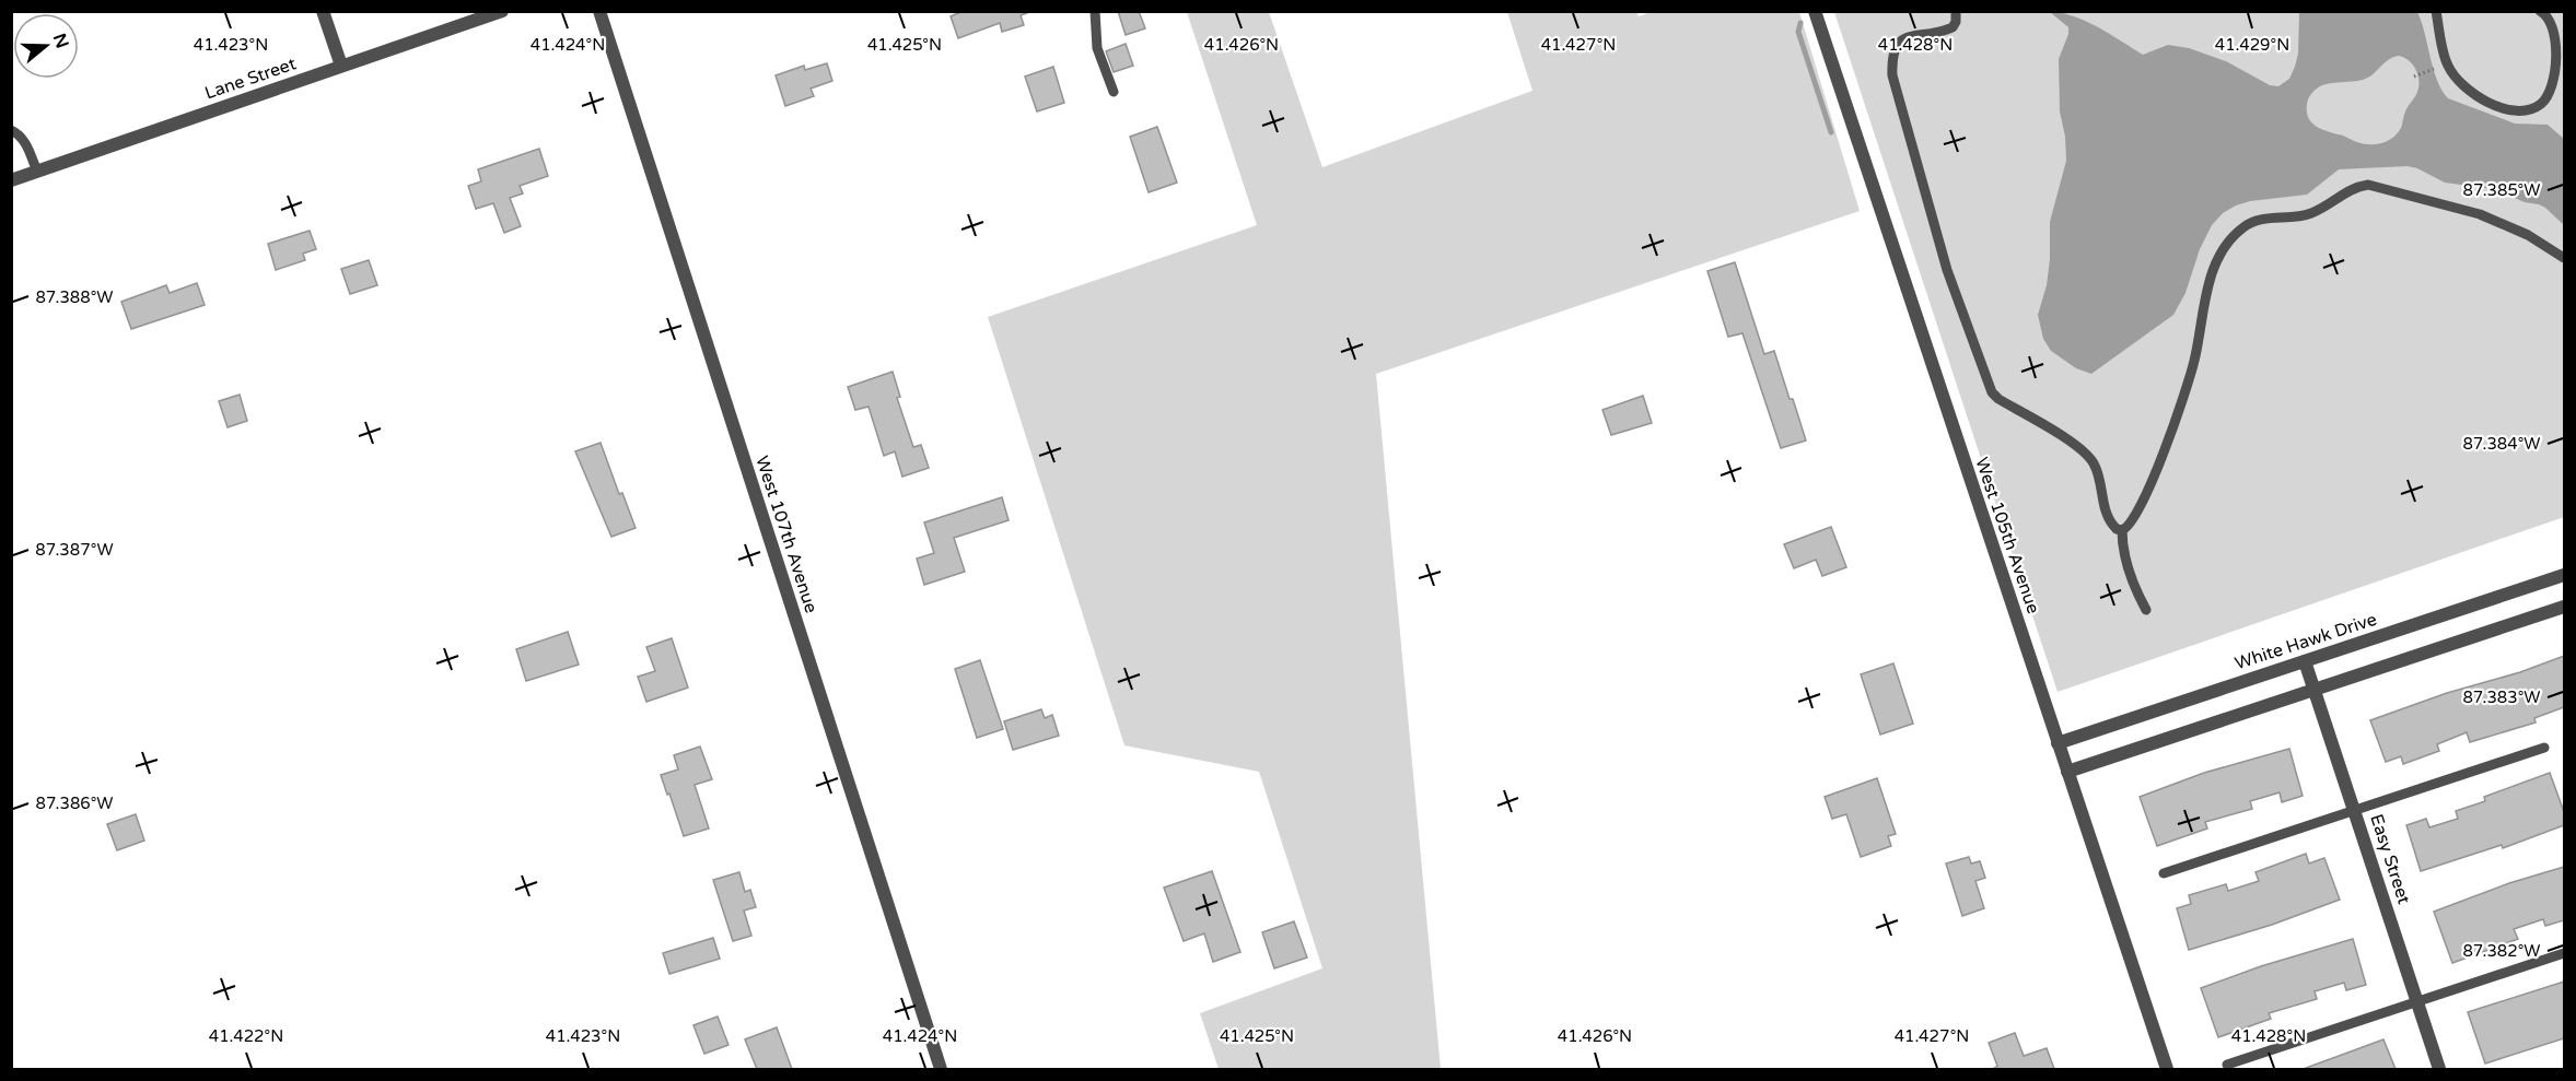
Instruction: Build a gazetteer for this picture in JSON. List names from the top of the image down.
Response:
{
  "streets": {
    "street": [
      "Lane Street",
      "West 107th Avenue",
      "West 105th Avenue",
      "White Hawk Drive",
      "Easy Street"
    ]
  },
  "crossings": [
    ["West 105th Avenue", "White Hawk Drive"],
    ["White Hawk Drive", "Easy Street"]
  ],
  "north": "right",
  "coordinates": [
    "41.423°N",
    "41.424°N",
    "41.425°N",
    "41.426°N",
    "41.427°N",
    "41.428°N",
    "41.429°N",
    "87.385°W",
    "87.388°W",
    "87.384°W",
    "87.387°W",
    "87.383°W",
    "87.386°W",
    "87.382°W",
    "41.422°N"
  ]
}
